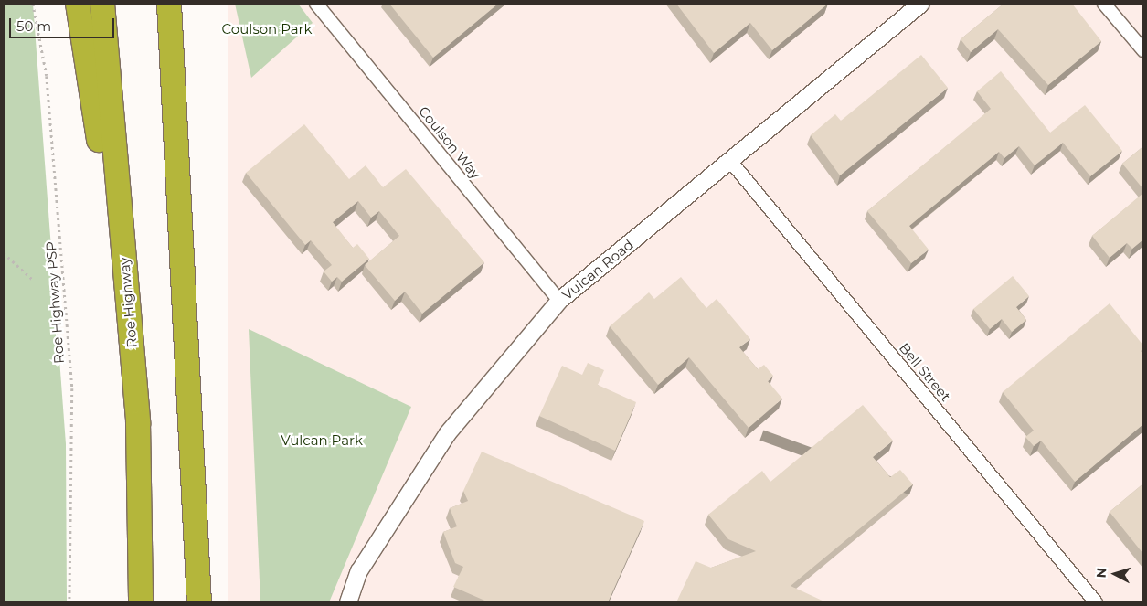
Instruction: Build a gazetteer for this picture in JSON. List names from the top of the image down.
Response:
{
  "streets": {
    "highway": ["Roe Highway"],
    "street": ["Coulson Way", "Vulcan Road", "Bell Street"],
    "path": ["Roe Highway PSP"]
  },
  "crossings": [
    ["Coulson Way", "Vulcan Road"],
    ["Vulcan Road", "Bell Street"]
  ],
  "parks": ["Coulson Park", "Vulcan Park"],
  "scale_bar": "50 m",
  "north": "left"
}
